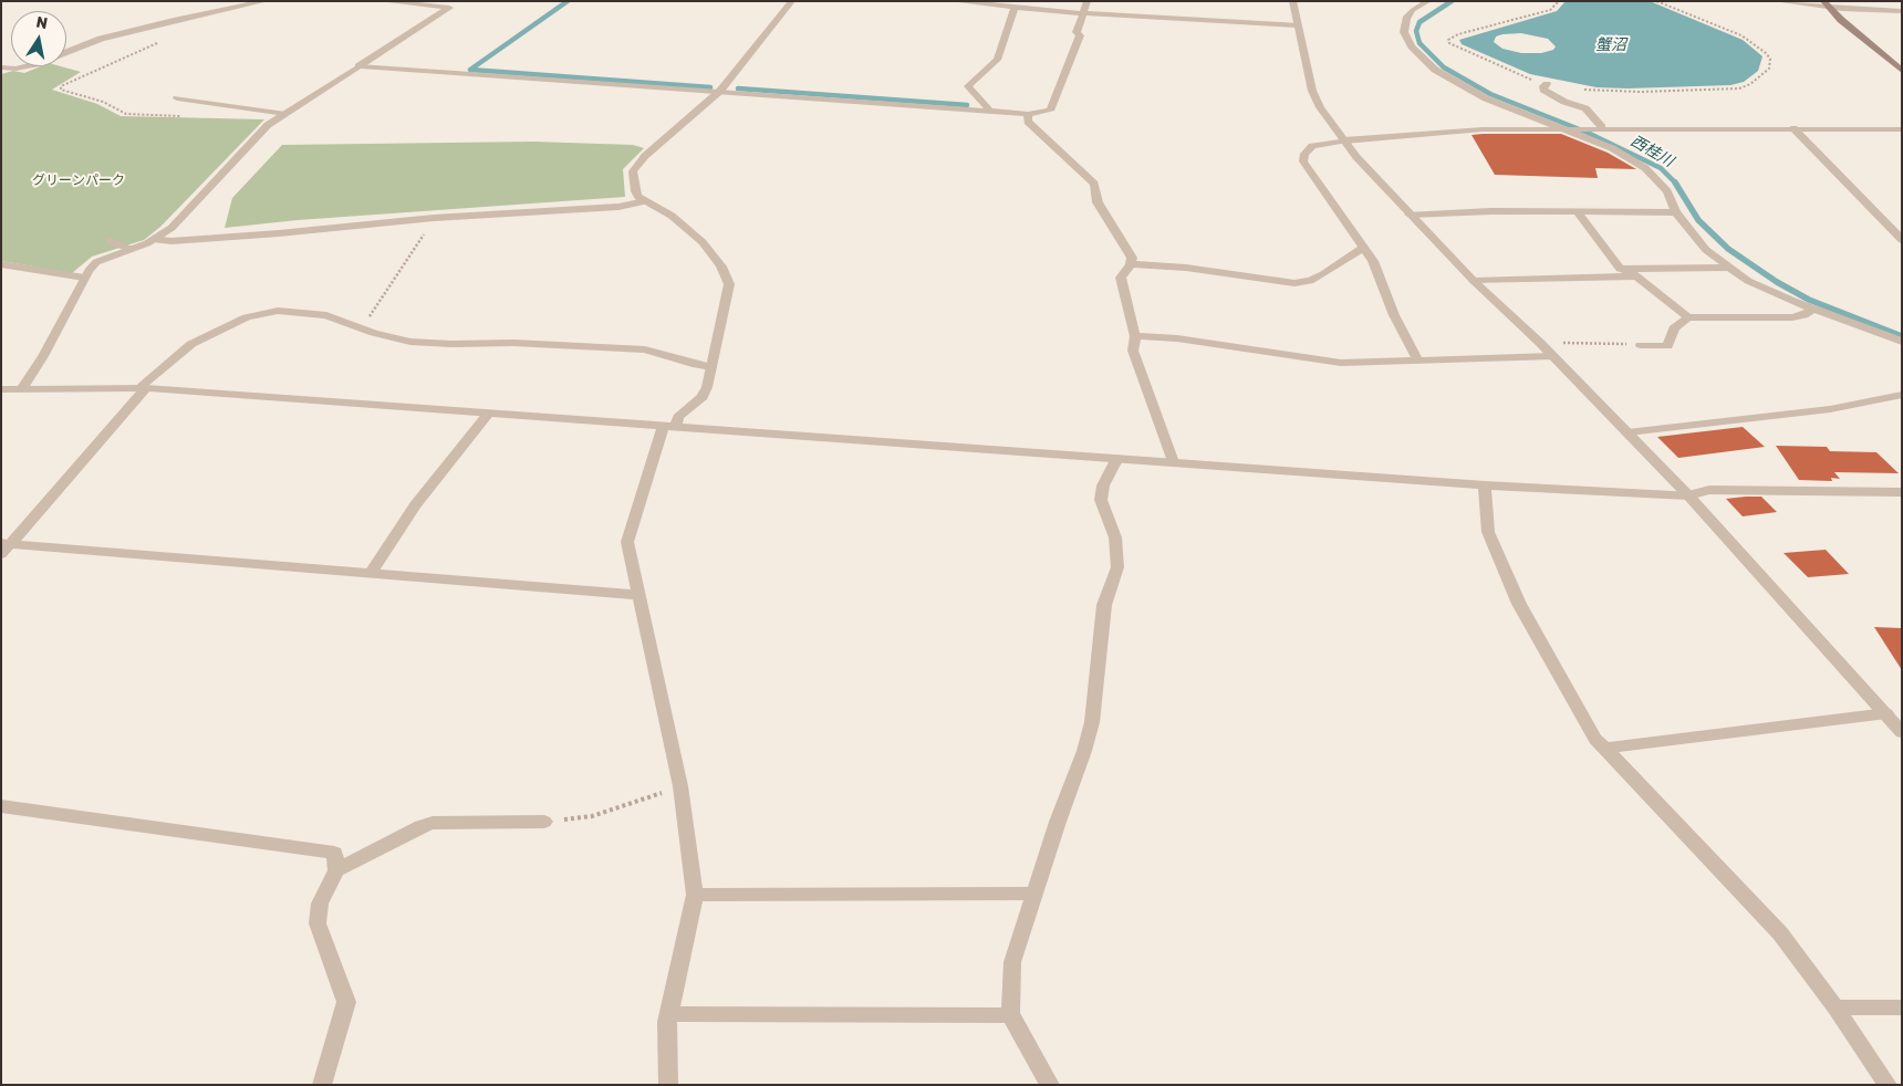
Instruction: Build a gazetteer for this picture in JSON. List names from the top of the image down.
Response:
{
  "water": ["蟹沼", "西桂川"],
  "parks": ["グリーンパーク"],
  "north": "top"
}
